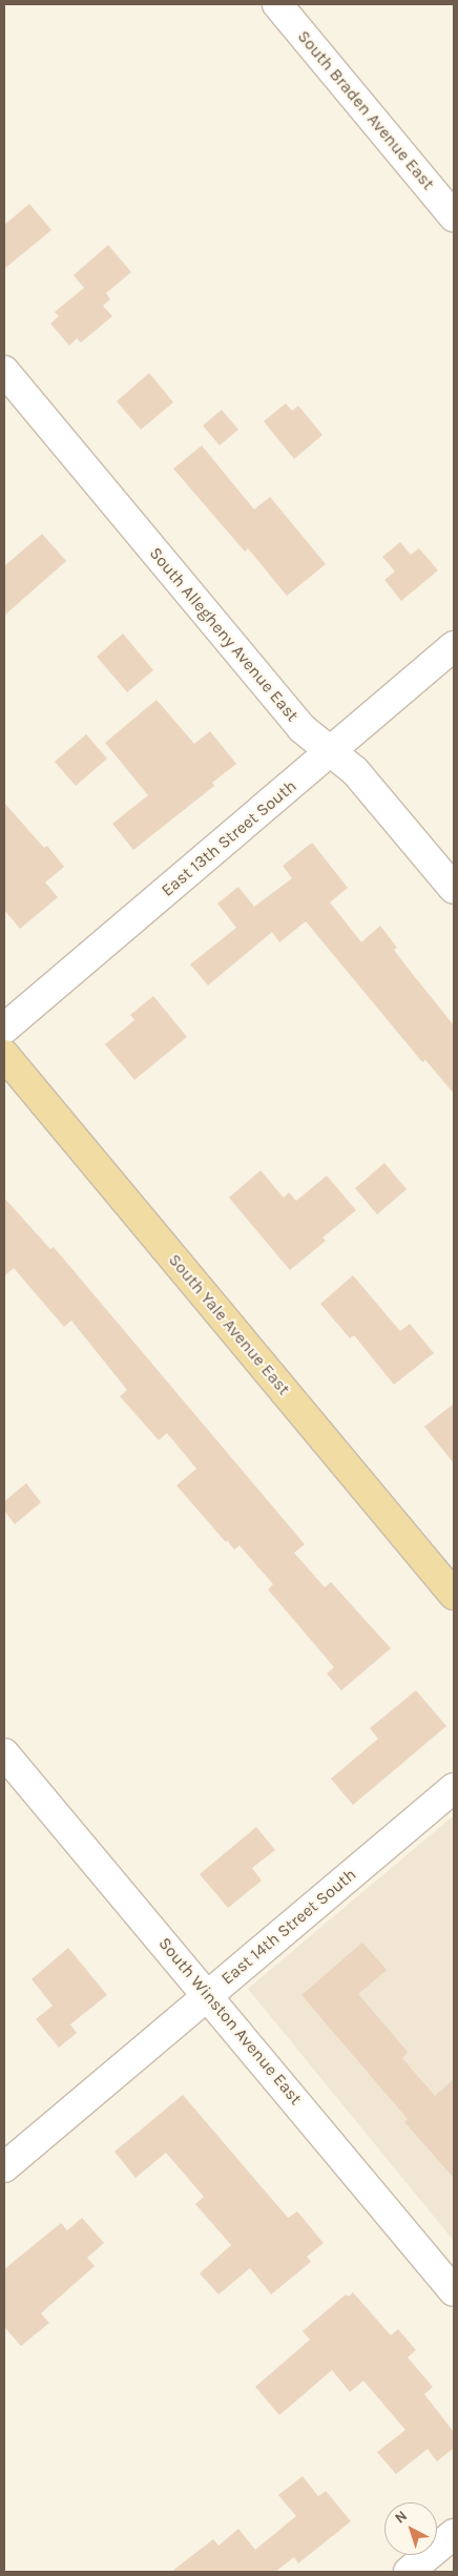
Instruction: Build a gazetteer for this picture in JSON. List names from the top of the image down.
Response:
{
  "streets": {
    "main road": ["South Yale Avenue East"],
    "street": [
      "South Braden Avenue East",
      "South Allegheny Avenue East",
      "East 13th Street South",
      "East 14th Street South",
      "South Winston Avenue East"
    ]
  },
  "crossings": [
    ["South Allegheny Avenue East", "East 13th Street South"],
    ["East 14th Street South", "South Winston Avenue East"]
  ],
  "north": "top left"
}
